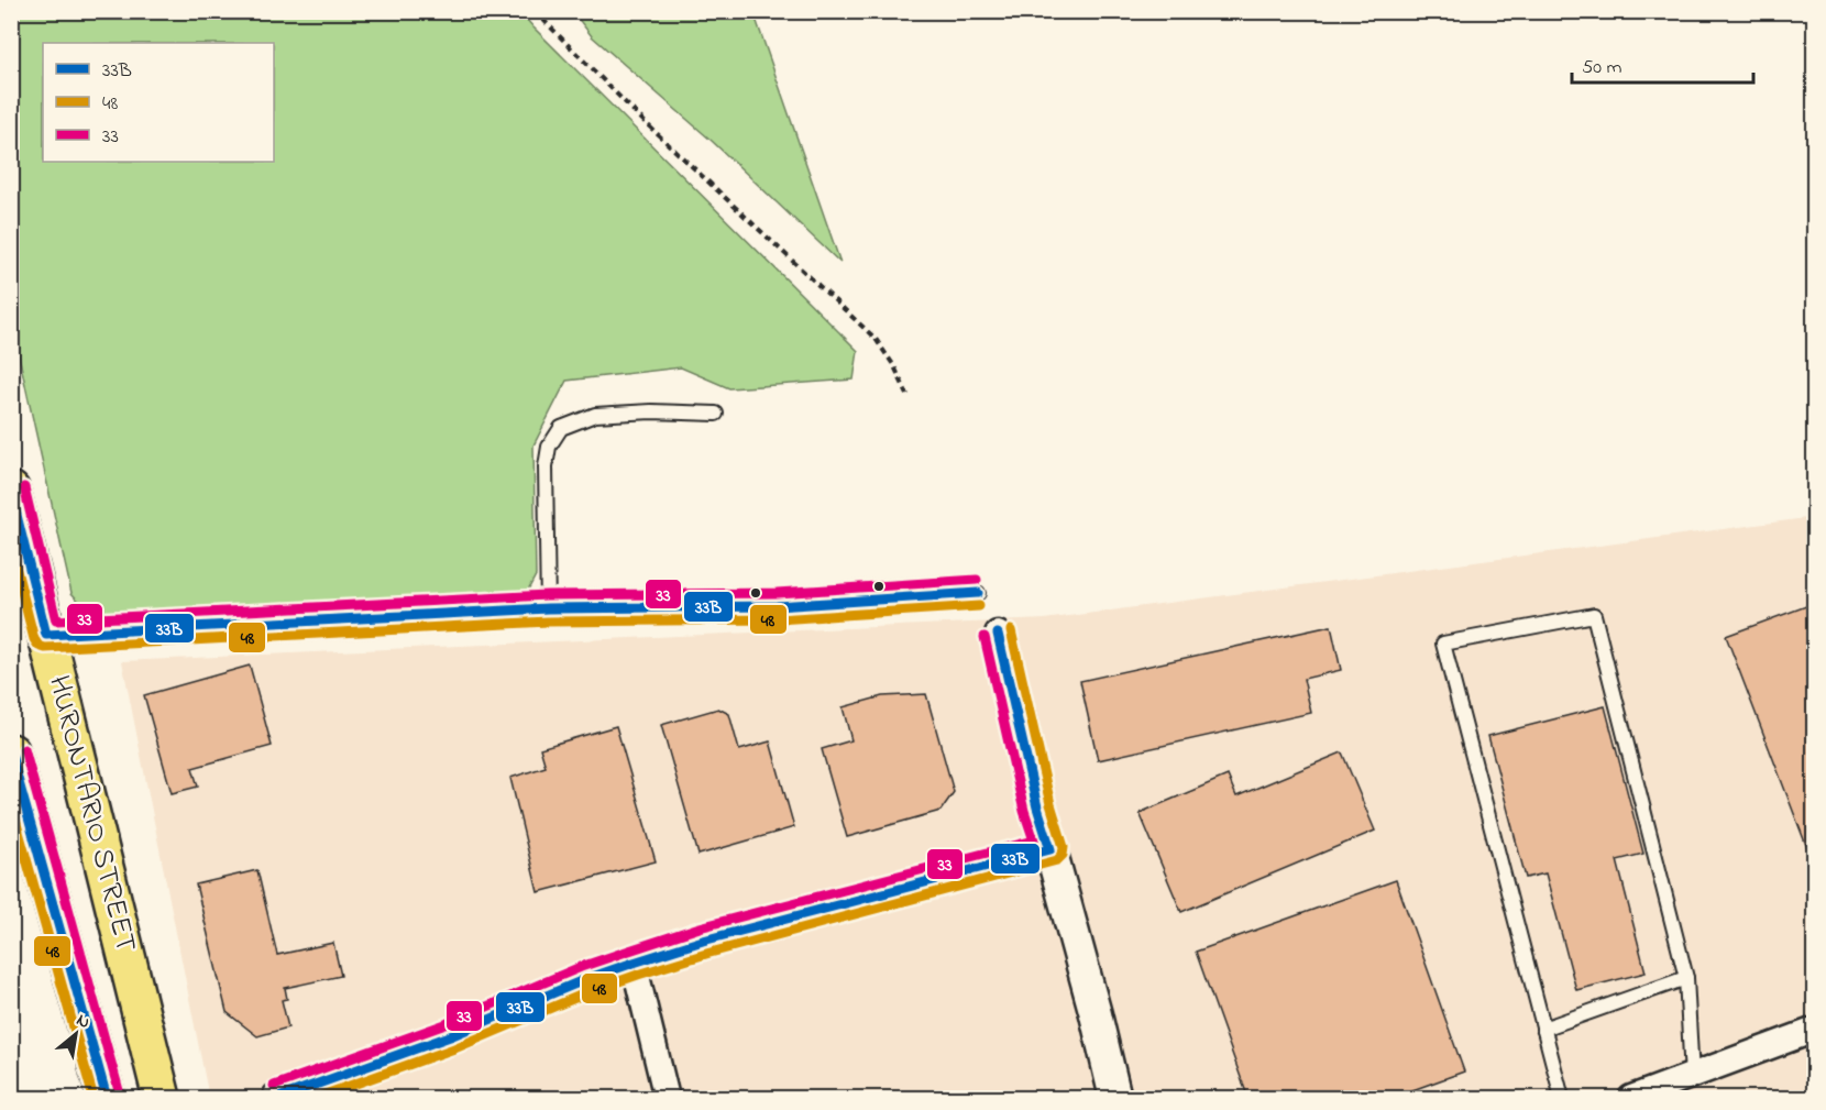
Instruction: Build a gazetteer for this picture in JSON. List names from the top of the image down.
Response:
{
  "streets": {
    "main road": ["HURONTARIO STREET"]
  },
  "lines": ["transit line 33", "transit line 33B", "transit line 48"],
  "legend": ["33B", "48", "33"],
  "scale_bar": "50 m",
  "north": "top right"
}
